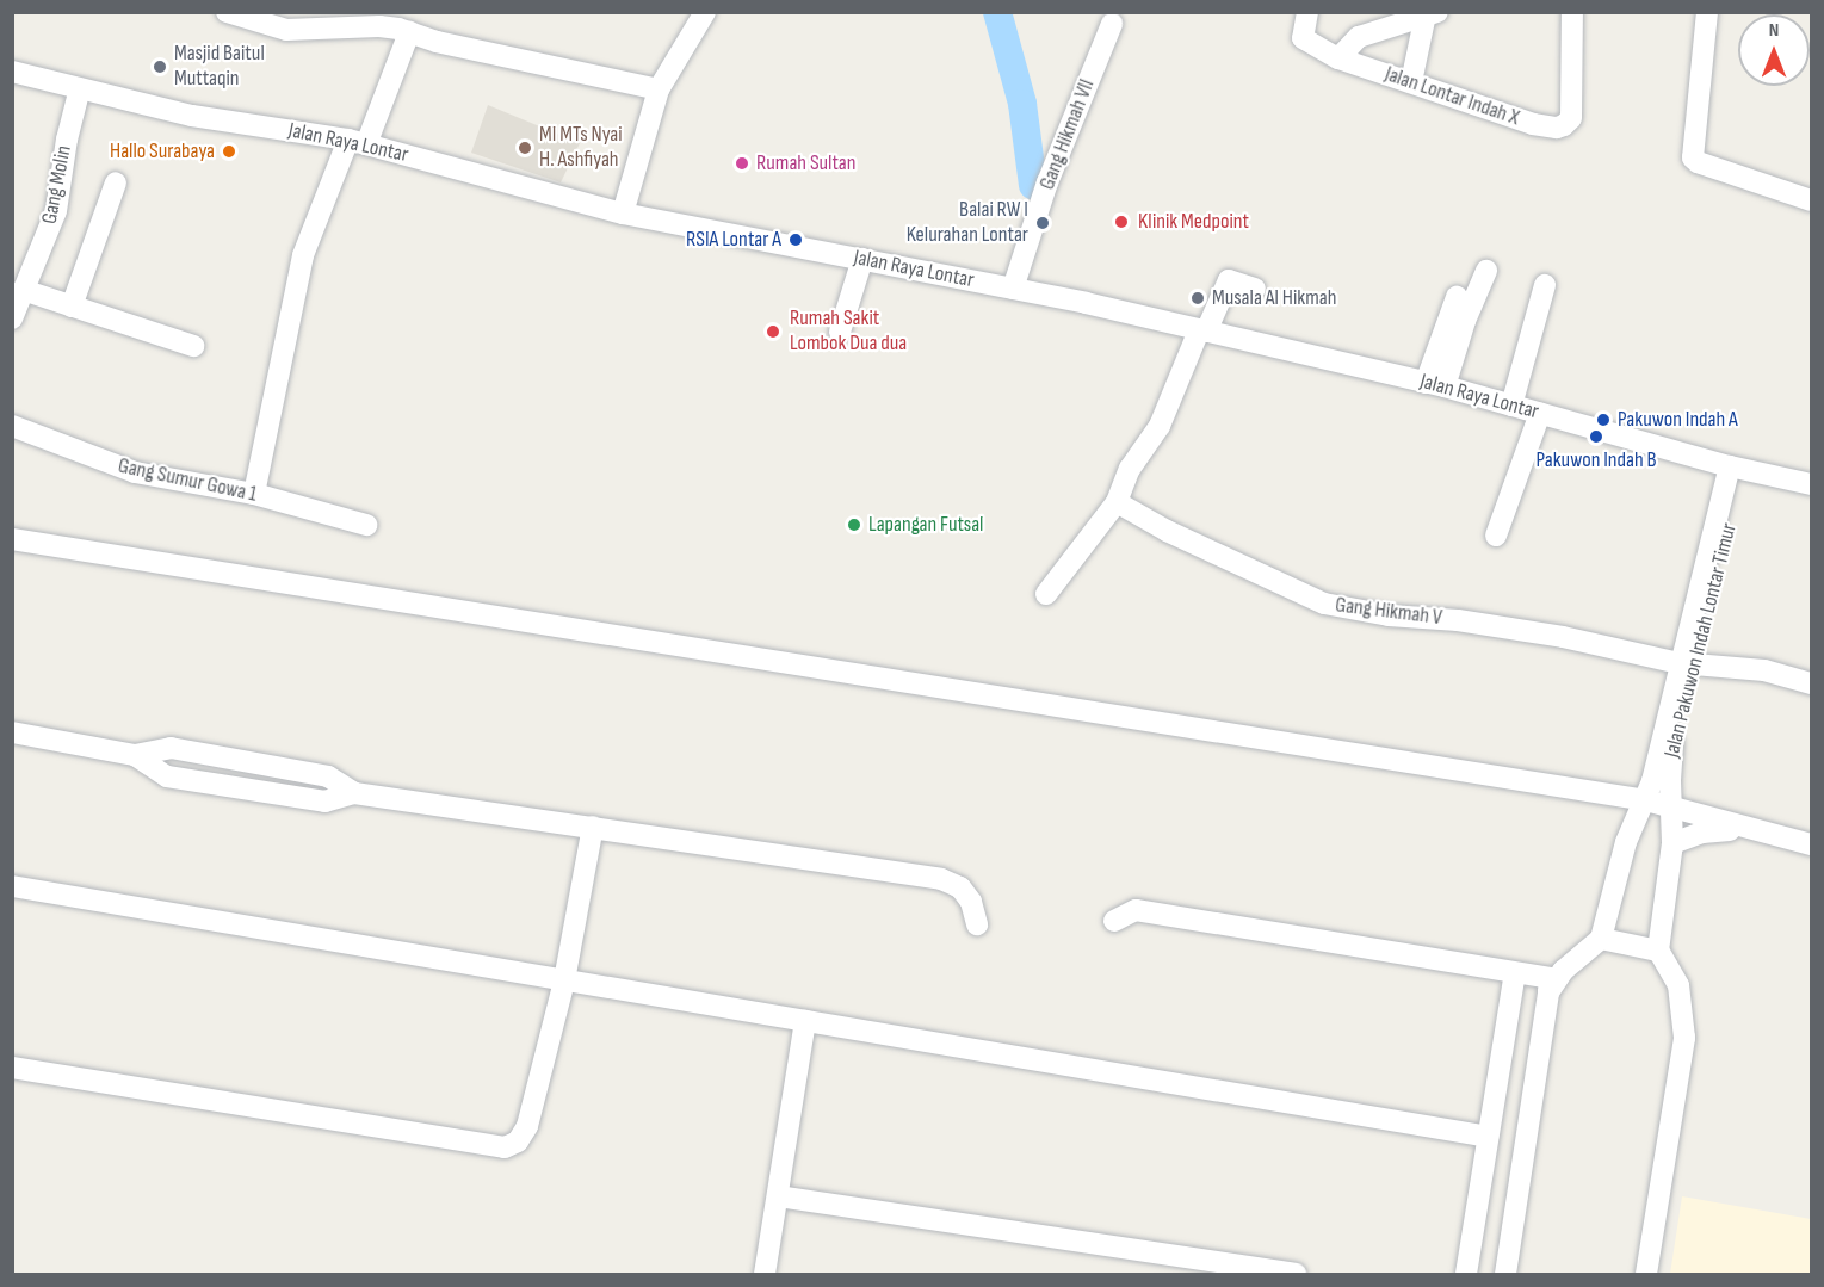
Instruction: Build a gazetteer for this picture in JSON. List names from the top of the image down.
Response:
{
  "streets": {
    "street": [
      "Jalan Lontar Indah X",
      "Gang Hikmah VII",
      "Jalan Raya Lontar",
      "Gang Molin",
      "Gang Sumur Gowa 1",
      "Gang Hikmah V",
      "Jalan Pakuwon Indah Lontar Timur"
    ]
  },
  "crossings": [
    ["Gang Hikmah VII", "Jalan Raya Lontar"],
    ["Jalan Raya Lontar", "Gang Molin"],
    ["Gang Hikmah V", "Jalan Pakuwon Indah Lontar Timur"]
  ],
  "places": [
    "Masjid Baitul Muttaqin",
    "MI MTs Nyai H. Ashfiyah",
    "Hallo Surabaya",
    "Rumah Sultan",
    "Klinik Medpoint",
    "Balai RW I Kelurahan Lontar",
    "RSIA Lontar A",
    "Musala Al Hikmah",
    "Rumah Sakit Lombok Dua dua",
    "Pakuwon Indah A",
    "Pakuwon Indah B",
    "Lapangan Futsal"
  ],
  "north": "top"
}
